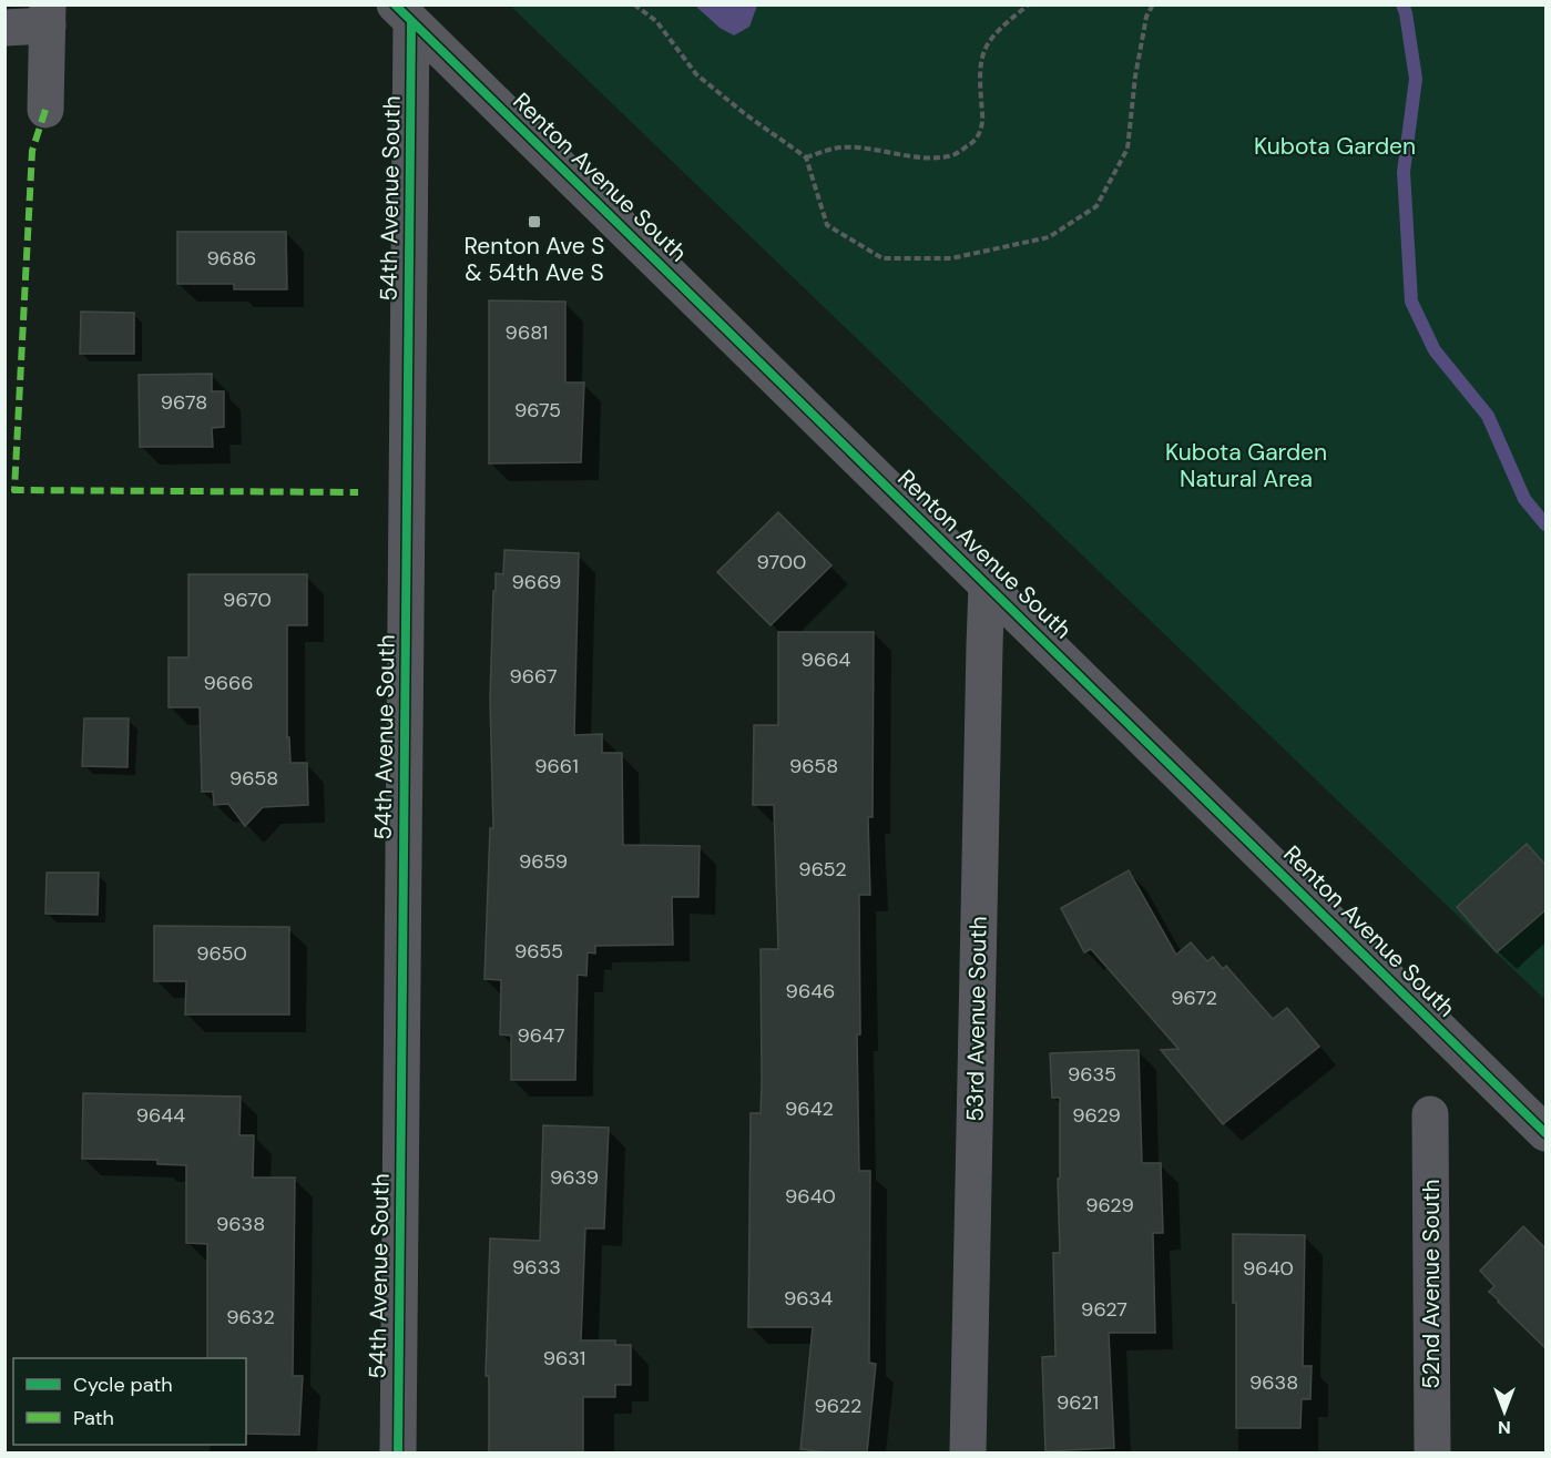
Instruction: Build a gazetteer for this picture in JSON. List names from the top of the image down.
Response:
{
  "streets": {
    "main road": ["Renton Avenue South"],
    "street": ["54th Avenue South", "53rd Avenue South", "52nd Avenue South"]
  },
  "crossings": [
    ["Renton Avenue South", "54th Avenue South"],
    ["Renton Avenue South", "53rd Avenue South"]
  ],
  "parks": ["Kubota Garden", "Kubota Garden Natural Area"],
  "places": {
    "transit": ["Renton Ave S & 54th Ave S"]
  },
  "house_numbers": [
    "9686",
    "9681",
    "9678",
    "9675",
    "9700",
    "9669",
    "9670",
    "9664",
    "9667",
    "9666",
    "9661",
    "9658",
    "9658",
    "9659",
    "9652",
    "9655",
    "9650",
    "9646",
    "9672",
    "9647",
    "9635",
    "9642",
    "9644",
    "9629",
    "9639",
    "9640",
    "9629",
    "9638",
    "9633",
    "9640",
    "9634",
    "9627",
    "9632",
    "9631",
    "9638",
    "9621",
    "9622"
  ],
  "legend": ["Cycle path", "Path"],
  "north": "bottom"
}
